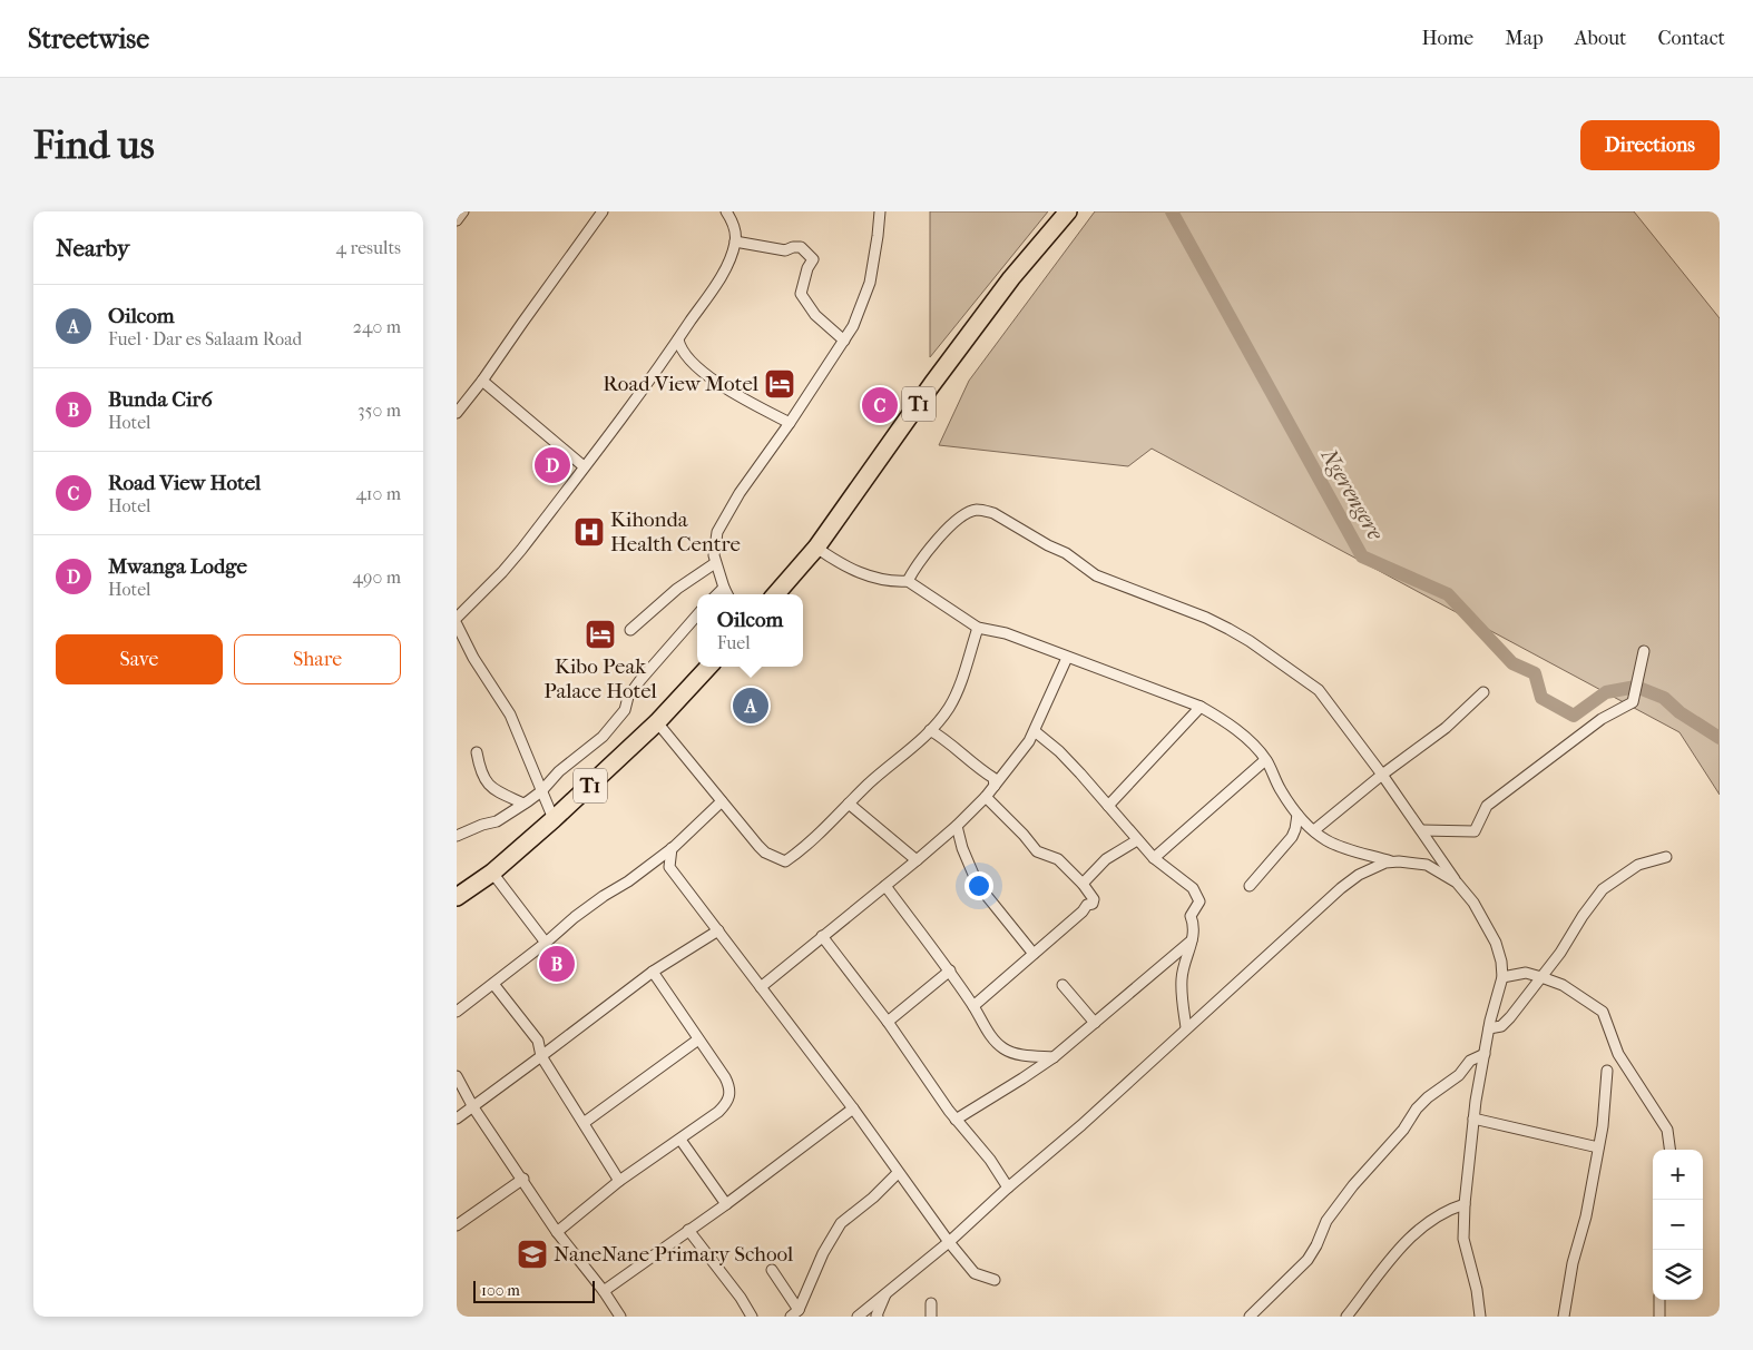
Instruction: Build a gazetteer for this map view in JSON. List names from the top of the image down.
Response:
{
  "streets": {
    "highway": ["T1"]
  },
  "water": ["Ngerengere"],
  "places": {
    "hotel": ["Road View Motel", "Kibo Peak Palace Hotel"],
    "hospital": ["Kihonda Health Centre"],
    "school or university": ["NaneNane Primary School"]
  },
  "scale_bar": "100 m",
  "page": {
    "header": "Streetwise",
    "nav": [
      "Home",
      "Map",
      "About",
      "Contact"
    ],
    "buttons": [
      "Directions",
      ["Save", "Share"]
    ],
    "title": "Find us",
    "heading": ["Nearby", "4 results"],
    "list": [
      {
        "mark": "A",
        "name": "Oilcom",
        "note": "Fuel · Dar es Salaam Road",
        "value": "240 m"
      },
      {
        "mark": "B",
        "name": "Bunda Cir6",
        "note": "Hotel",
        "value": "350 m"
      },
      {
        "mark": "C",
        "name": "Road View Hotel",
        "note": "Hotel",
        "value": "410 m"
      },
      {
        "mark": "D",
        "name": "Mwanga Lodge",
        "note": "Hotel",
        "value": "490 m"
      }
    ],
    "pins": [
      "C",
      "D",
      "A",
      "B"
    ],
    "popup": ["Oilcom", "Fuel"],
    "map_buttons": ["+", "−"],
    "scale": "100 m"
  }
}
